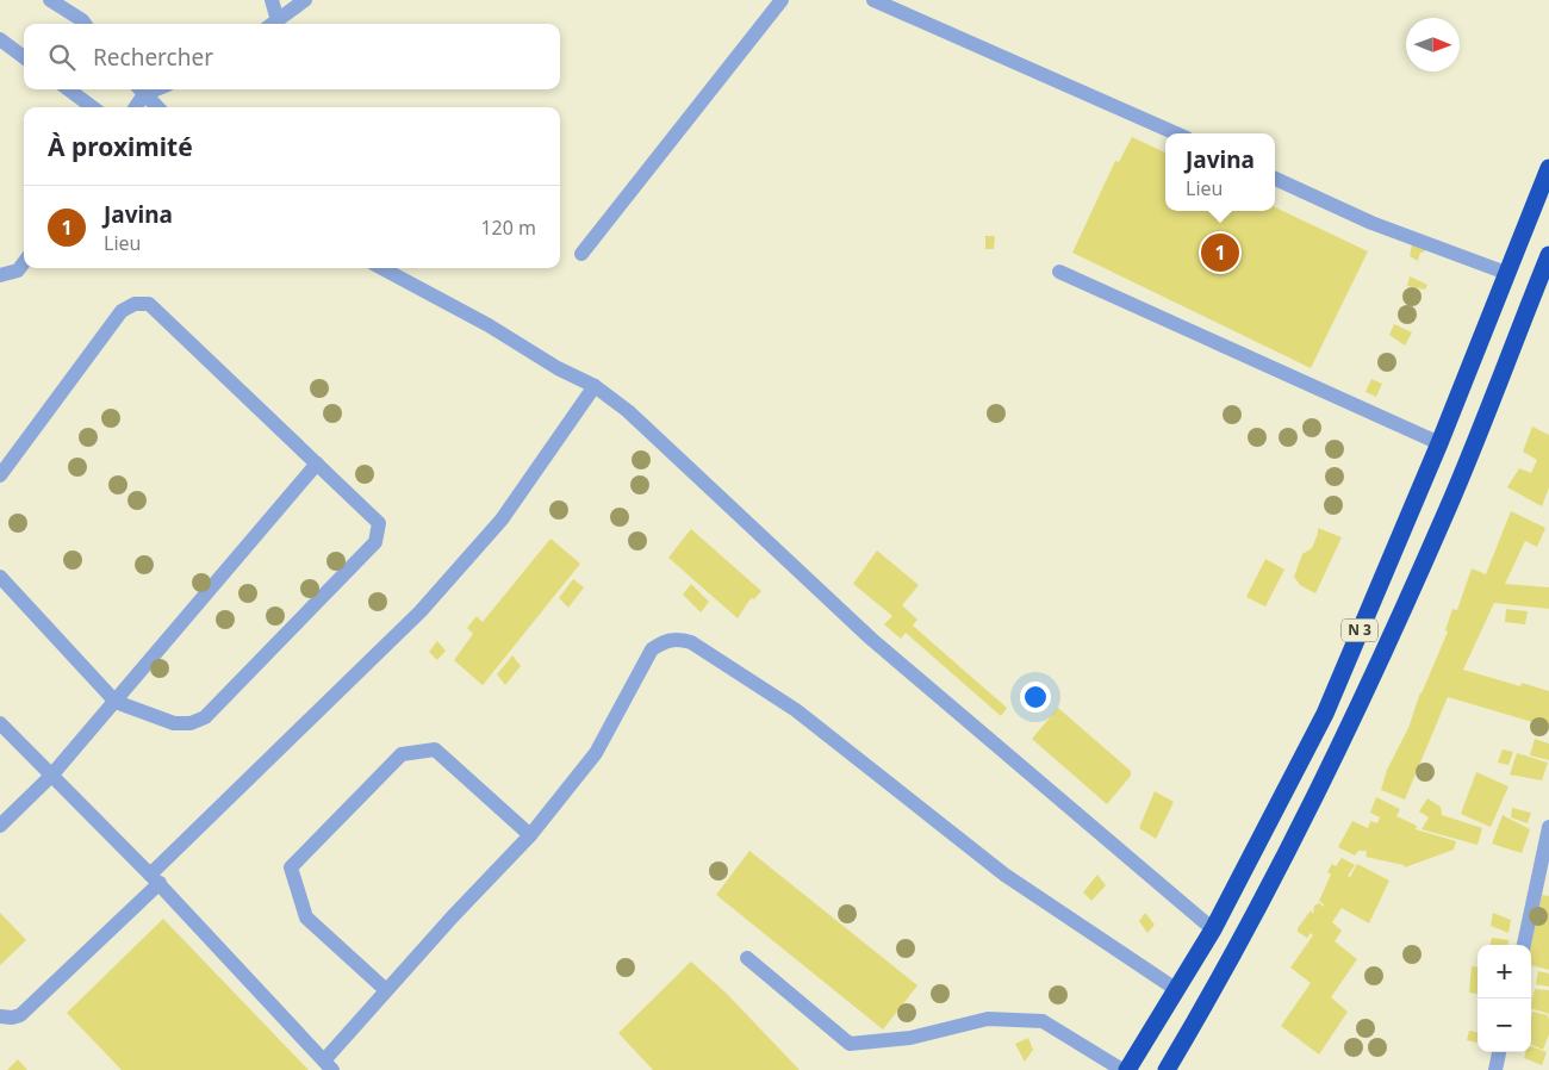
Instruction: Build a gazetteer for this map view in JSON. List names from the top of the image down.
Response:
{
  "streets": {
    "highway": ["N 3"]
  },
  "north": "right",
  "page": {
    "search": "Rechercher",
    "heading": "À proximité",
    "popup": ["Javina", "Lieu"],
    "list": [
      {
        "mark": "1",
        "name": "Javina",
        "note": "Lieu",
        "value": "120 m"
      }
    ],
    "pins": "1",
    "map_buttons": ["+", "−"]
  }
}
